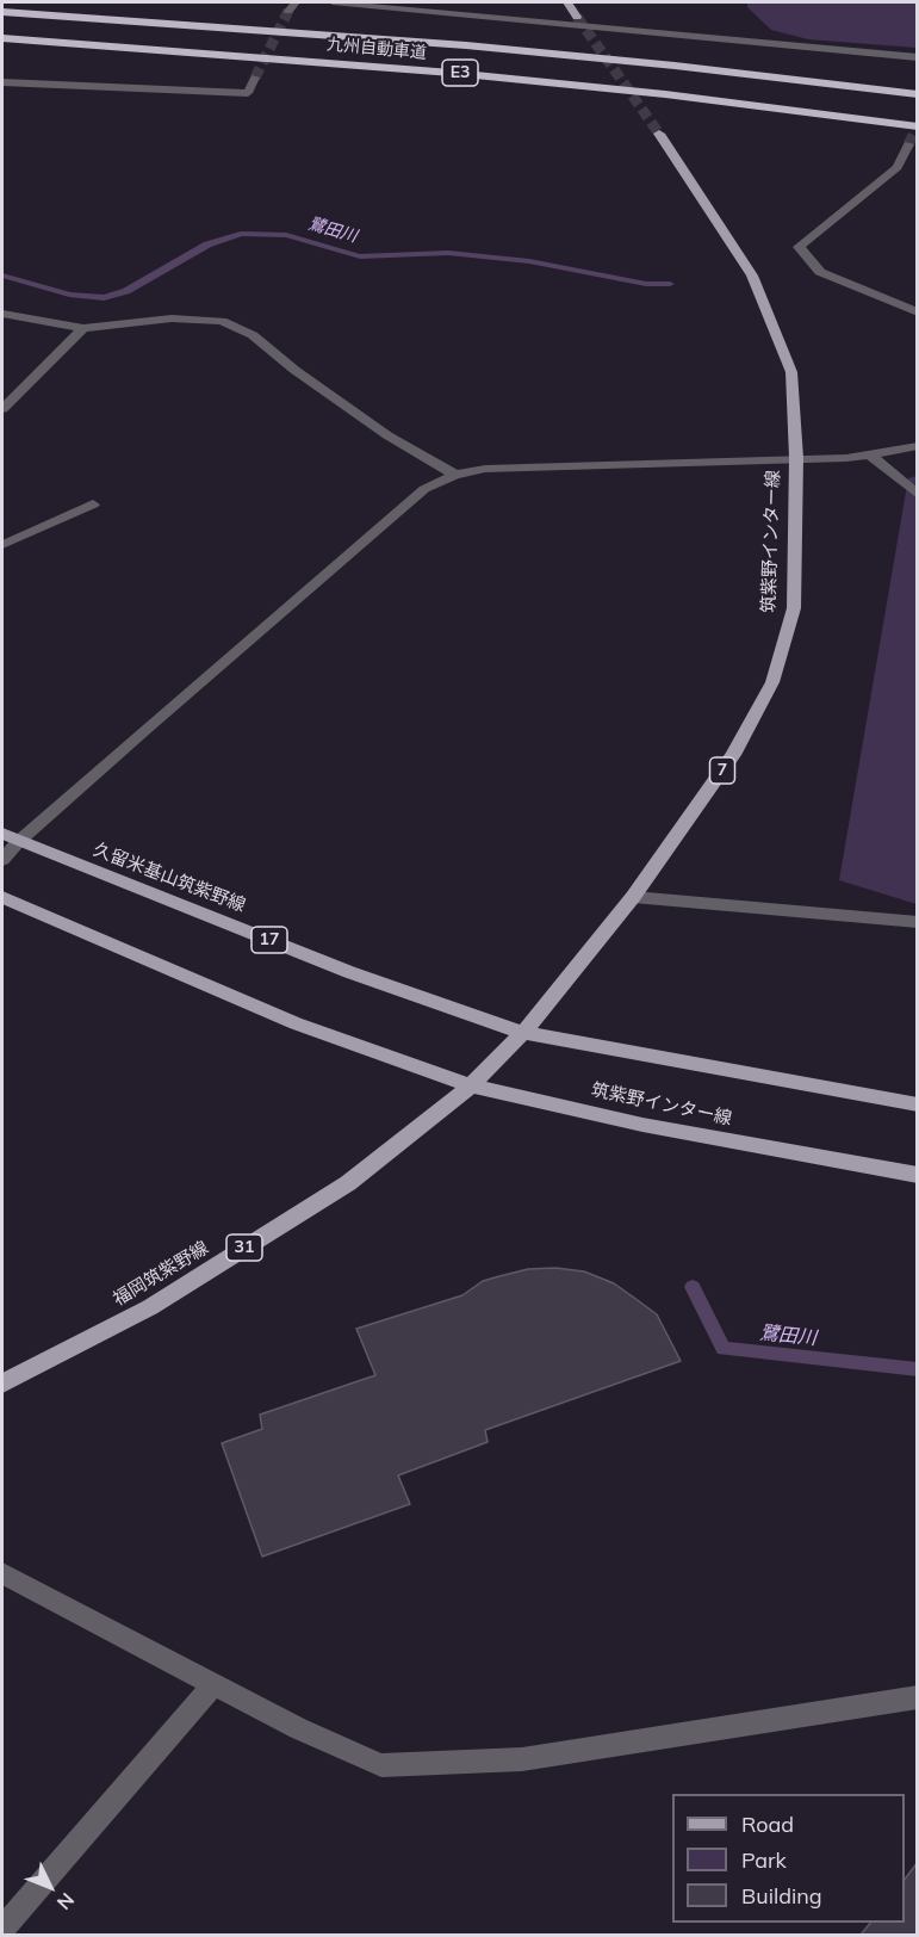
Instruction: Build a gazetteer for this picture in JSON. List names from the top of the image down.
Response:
{
  "streets": {
    "highway": ["九州自動車道", "E3"],
    "main road": [
      "筑紫野インター線",
      "7",
      "久留米基山筑紫野線",
      "17",
      "31",
      "福岡筑紫野線"
    ]
  },
  "crossings": [
    ["筑紫野インター線", "久留米基山筑紫野線"],
    ["筑紫野インター線", "福岡筑紫野線"]
  ],
  "water": ["鷺田川"],
  "legend": ["Road", "Park", "Building"],
  "north": "bottom right"
}
